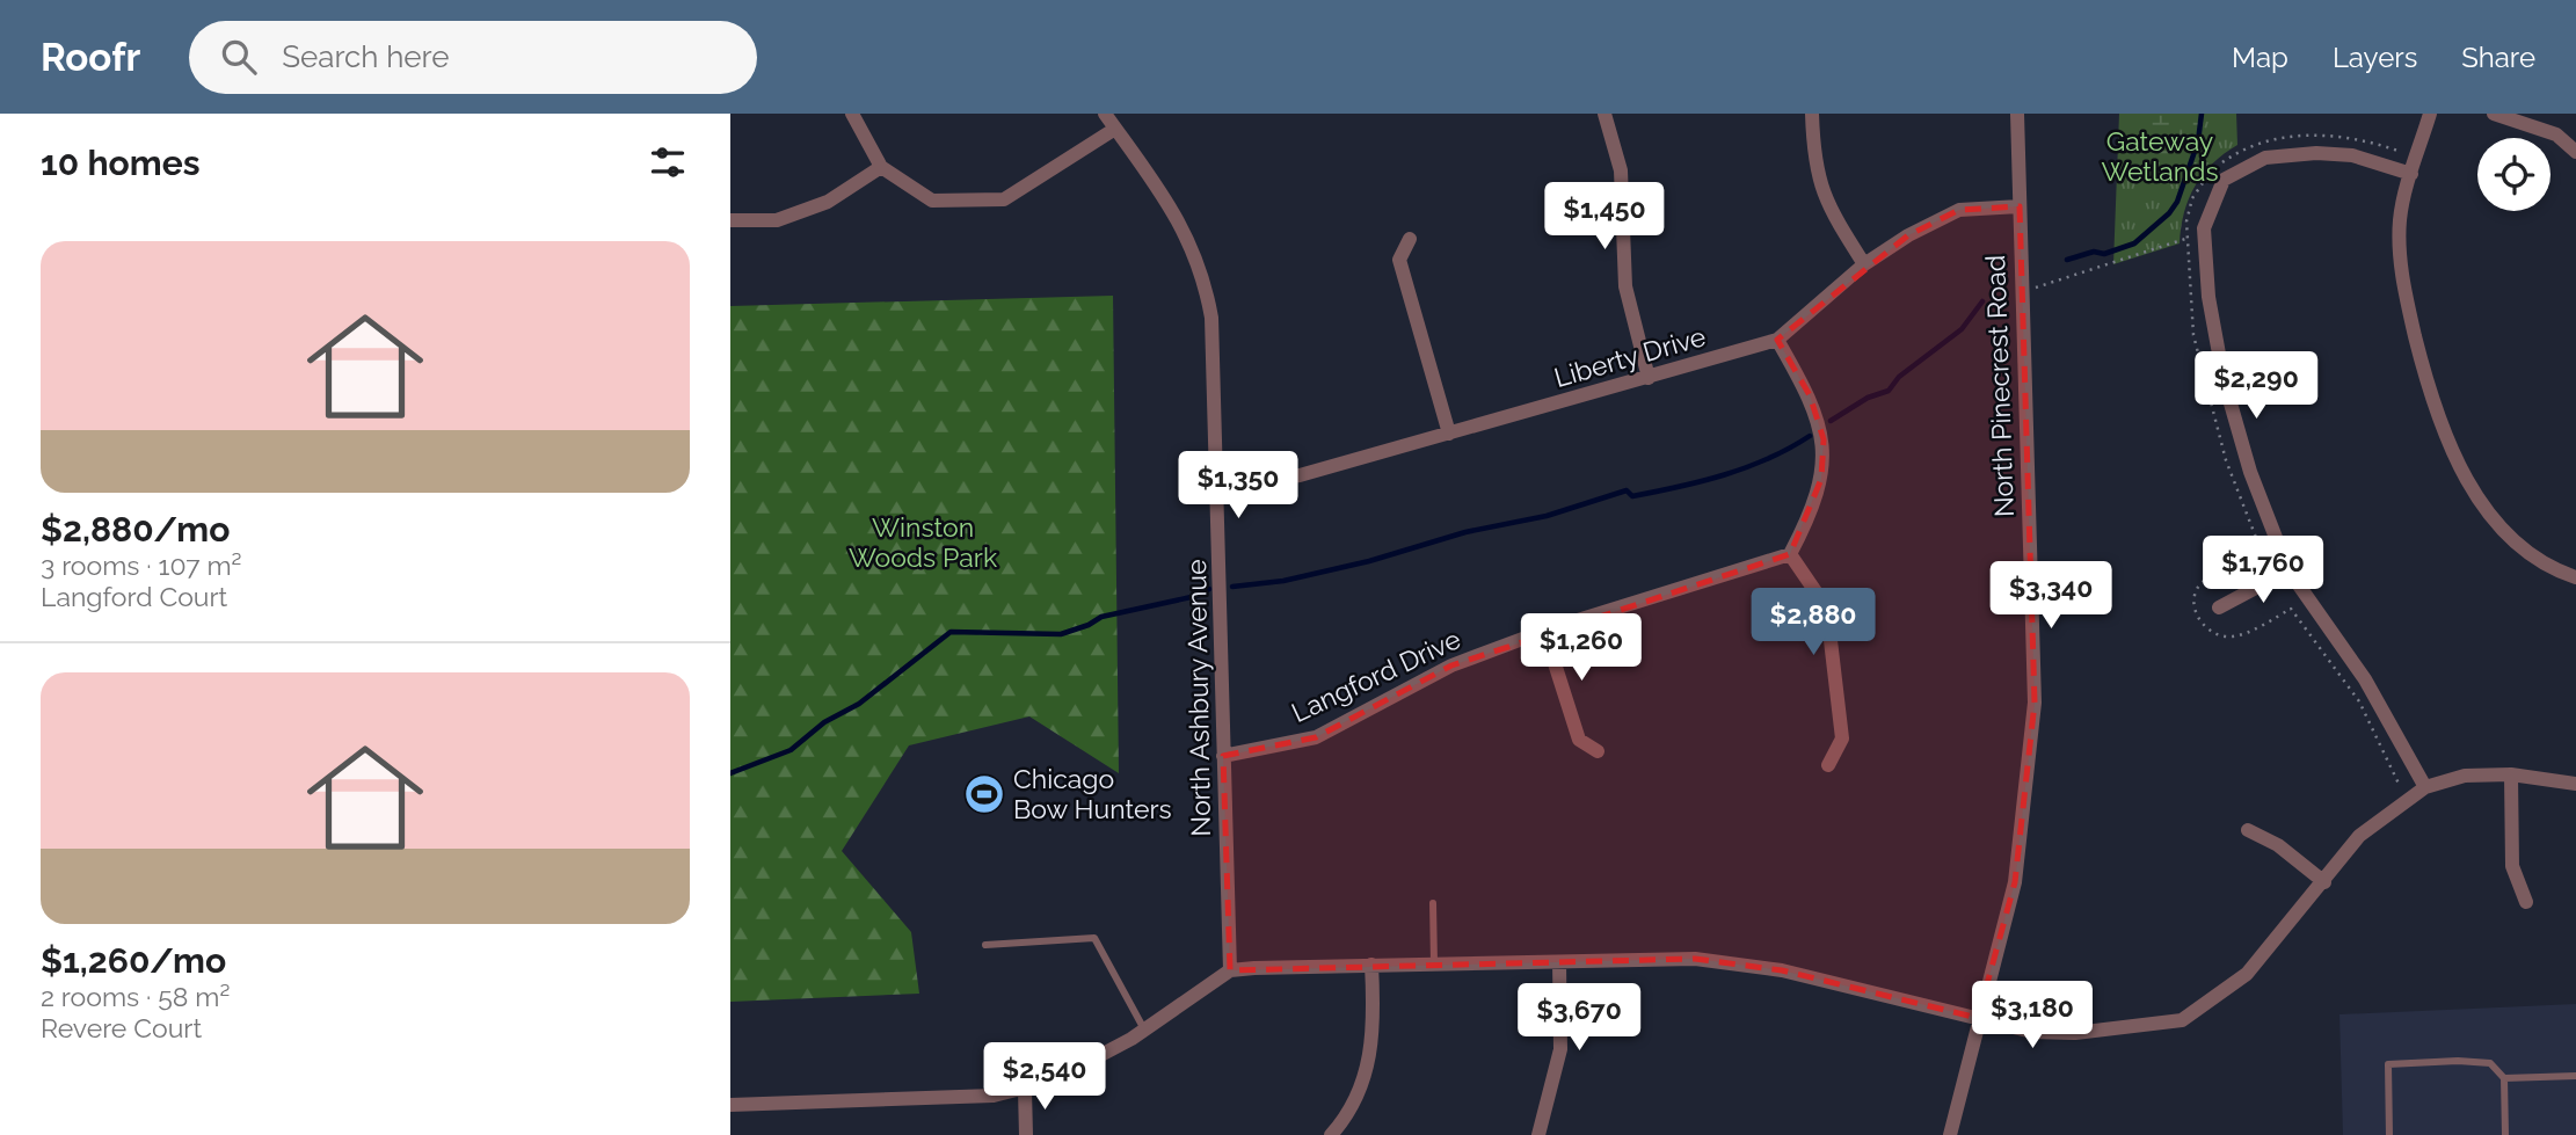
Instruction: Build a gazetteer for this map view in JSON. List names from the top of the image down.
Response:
{
  "streets": {
    "street": [
      "Liberty Drive",
      "North Pinecrest Road",
      "Langford Drive",
      "North Ashbury Avenue"
    ]
  },
  "crossings": [
    ["Liberty Drive", "North Pinecrest Road"],
    ["Liberty Drive", "North Ashbury Avenue"],
    ["Langford Drive", "North Ashbury Avenue"]
  ],
  "parks": ["Gateway Wetlands", "Winston Woods Park"],
  "places": {
    "sports": ["Chicago Bow Hunters"]
  },
  "page": {
    "header": "Roofr",
    "search": "Search here",
    "nav": ["Map", "Layers", "Share"],
    "heading": "10 homes",
    "price": [
      "$1,450",
      "$2,290",
      "$1,350",
      "$1,760",
      "$3,340",
      "$2,880",
      "$1,260",
      "$3,180",
      "$3,670",
      "$2,540"
    ],
    "list": [
      {
        "name": "$2,880/mo",
        "note": "3 rooms · 107 m² · Langford Court"
      },
      {
        "name": "$1,260/mo",
        "note": "2 rooms · 58 m² · Revere Court"
      }
    ]
  }
}
